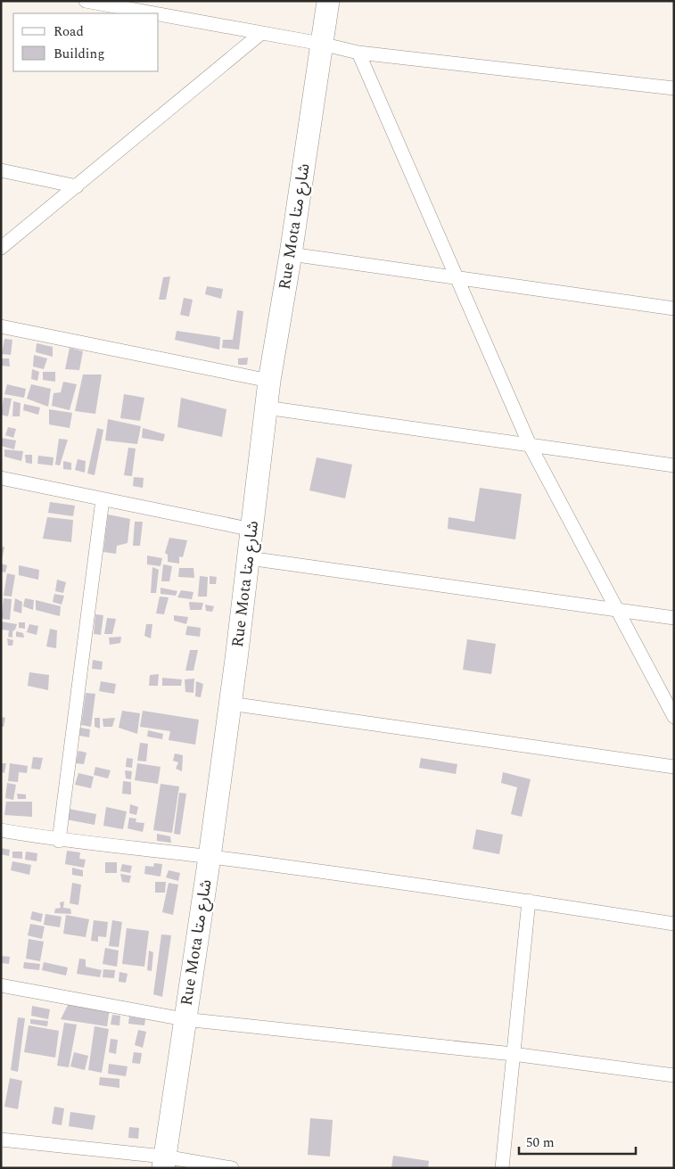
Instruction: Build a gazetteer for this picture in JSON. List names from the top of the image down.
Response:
{
  "streets": {
    "highway": ["Rue Mota شارع متا"]
  },
  "legend": ["Road", "Building"],
  "scale_bar": "50 m"
}
